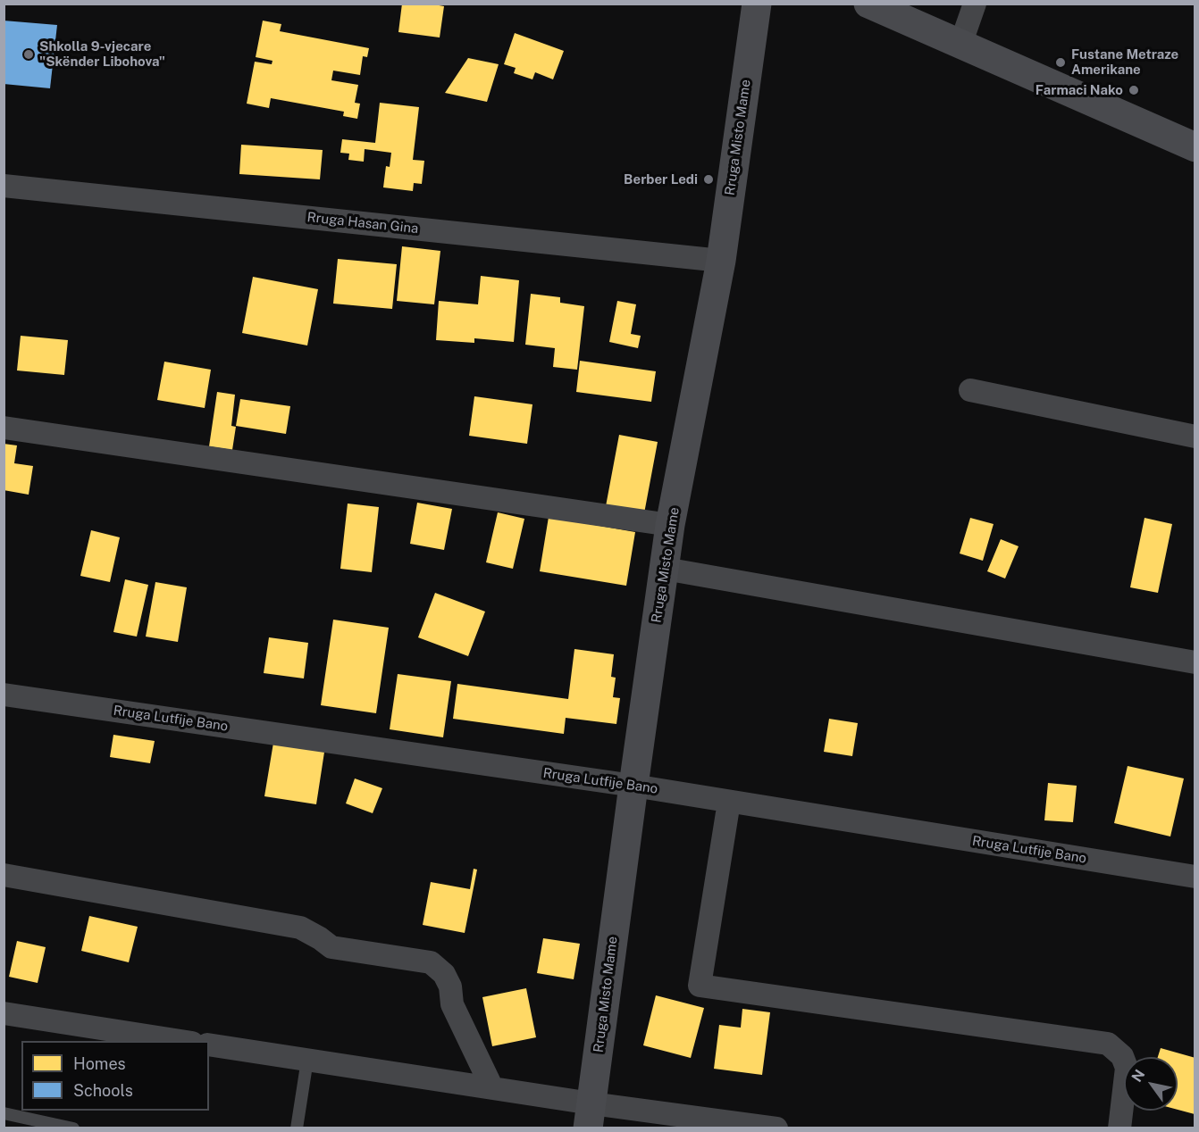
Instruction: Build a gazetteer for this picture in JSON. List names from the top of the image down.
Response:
{
  "streets": {
    "street": ["Rruga Misto Mame", "Rruga Hasan Gina", "Rruga Lutfije Bano"]
  },
  "crossings": [
    ["Rruga Misto Mame", "Rruga Hasan Gina"],
    ["Rruga Misto Mame", "Rruga Lutfije Bano"]
  ],
  "places": [
    "Shkolla 9-vjecare \"Skënder Libohova\"",
    "Fustane Metraze Amerikane",
    "Farmaci Nako",
    "Berber Ledi"
  ],
  "legend": ["Homes", "Schools"],
  "north": "top left"
}
